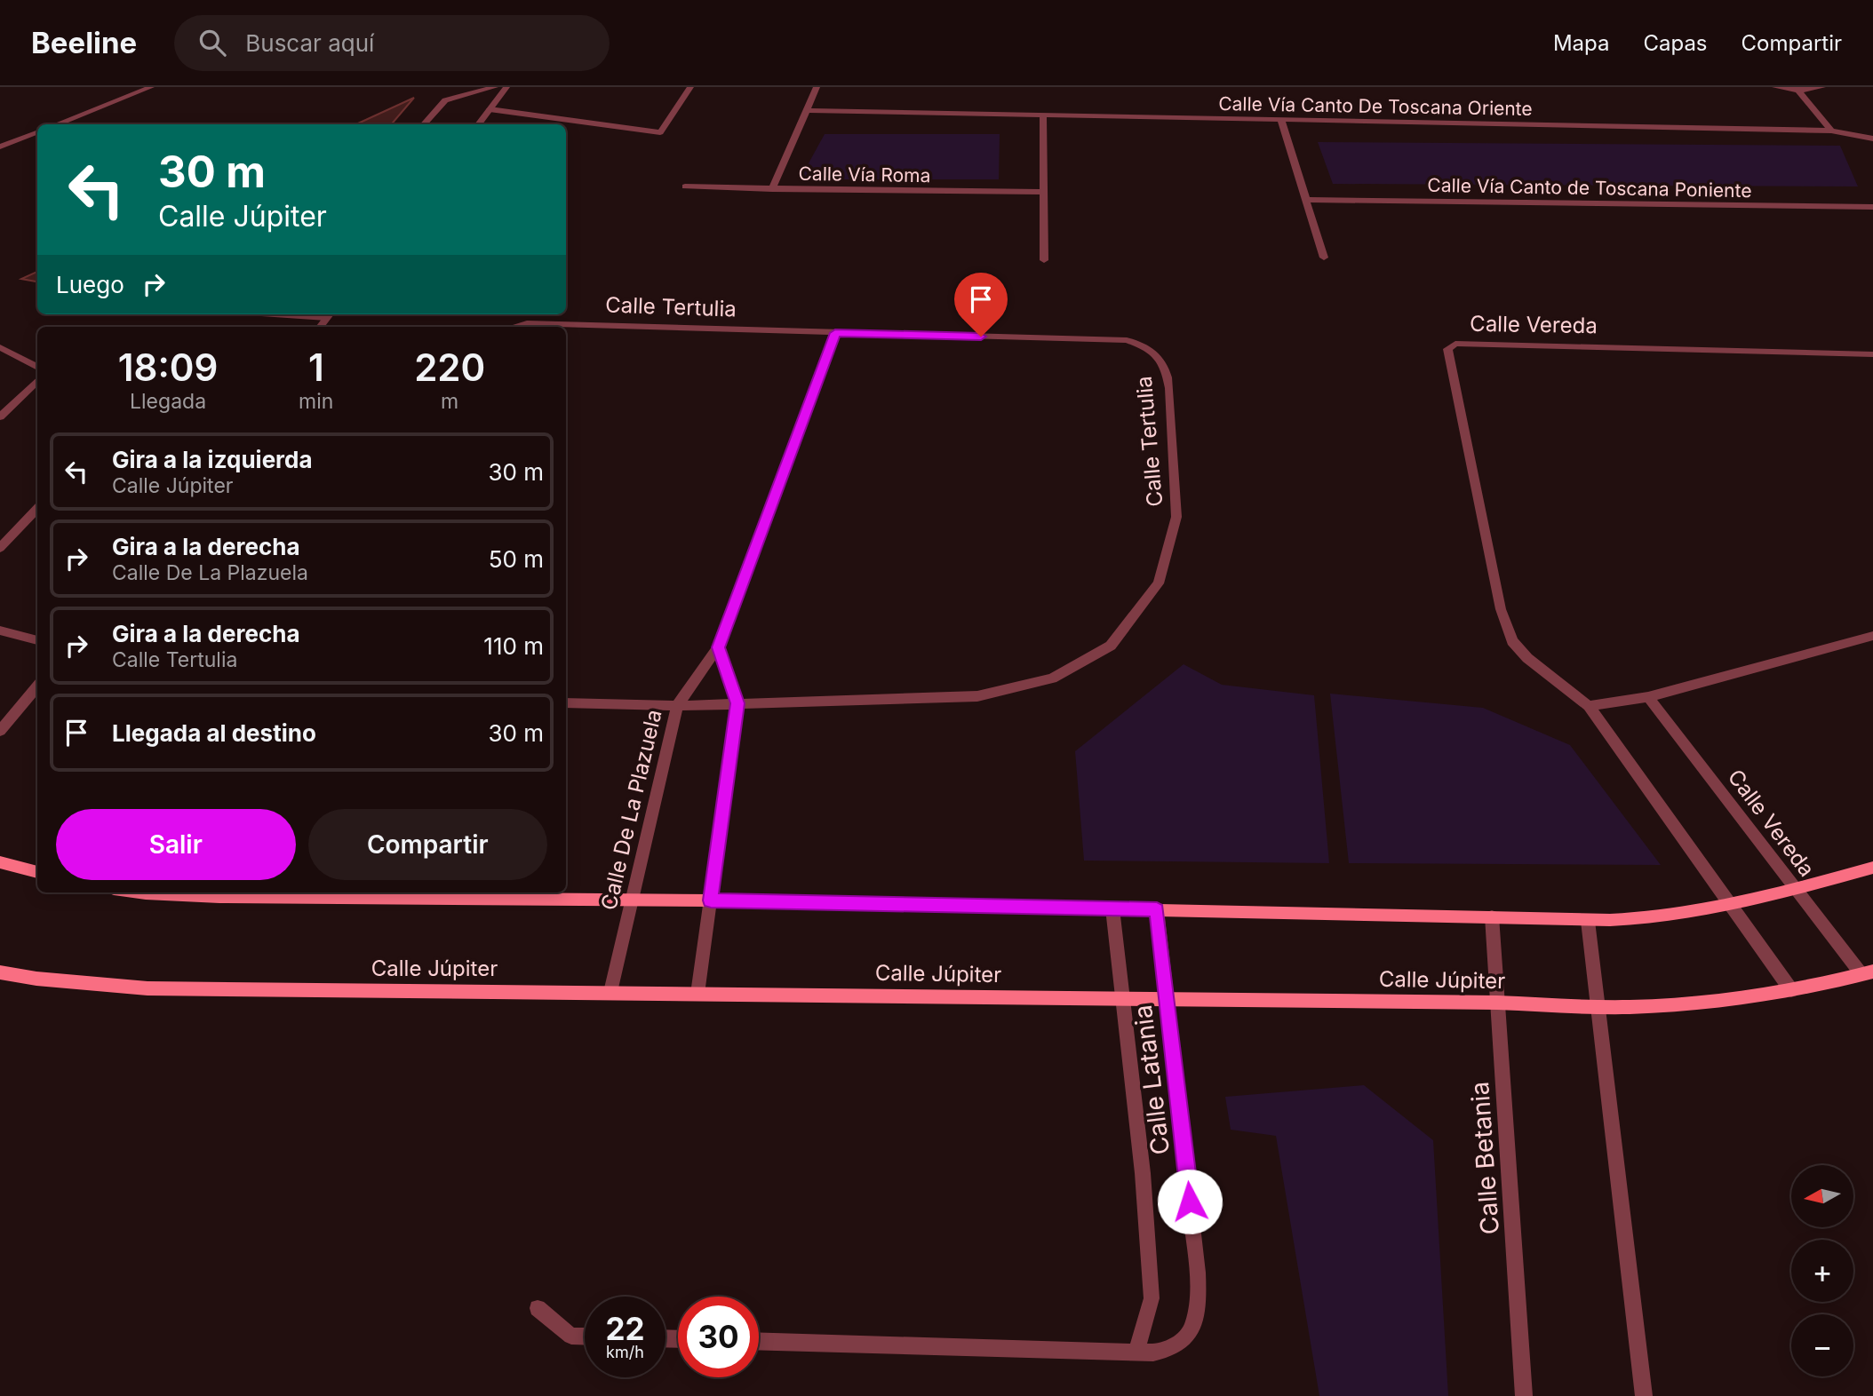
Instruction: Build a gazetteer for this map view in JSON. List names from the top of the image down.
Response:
{
  "streets": {
    "main road": ["Calle Júpiter"],
    "street": [
      "Calle Vía Canto De Toscana Oriente",
      "Calle Vía Roma",
      "Calle Vía Canto de Toscana Poniente",
      "Calle Tertulia",
      "Calle Vereda",
      "Calle De La Plazuela",
      "Calle Latania",
      "Calle Betania"
    ]
  },
  "crossings": [
    ["Calle Tertulia", "Calle De La Plazuela"],
    ["Calle Vereda", "Calle Júpiter"],
    ["Calle De La Plazuela", "Calle Júpiter"],
    ["Calle Júpiter", "Calle Latania"],
    ["Calle Júpiter", "Calle Betania"]
  ],
  "north": "left",
  "page": {
    "header": "Beeline",
    "search": "Buscar aquí",
    "nav": ["Mapa", "Capas", "Compartir"],
    "turn": ["30 m", "Calle Júpiter"],
    "then": "Luego",
    "eta": [
      "18:09",
      "Llegada",
      "1",
      "min",
      "220",
      "m"
    ],
    "list": [
      {
        "name": "Gira a la izquierda",
        "note": "Calle Júpiter",
        "value": "30 m"
      },
      {
        "name": "Gira a la derecha",
        "note": "Calle De La Plazuela",
        "value": "50 m"
      },
      {
        "name": "Gira a la derecha",
        "note": "Calle Tertulia",
        "value": "110 m"
      },
      {
        "name": "Llegada al destino",
        "value": "30 m"
      }
    ],
    "buttons": ["Salir", "Compartir"],
    "map_buttons": ["+", "−"],
    "speed": "22 km/h",
    "limit": "30"
  }
}
